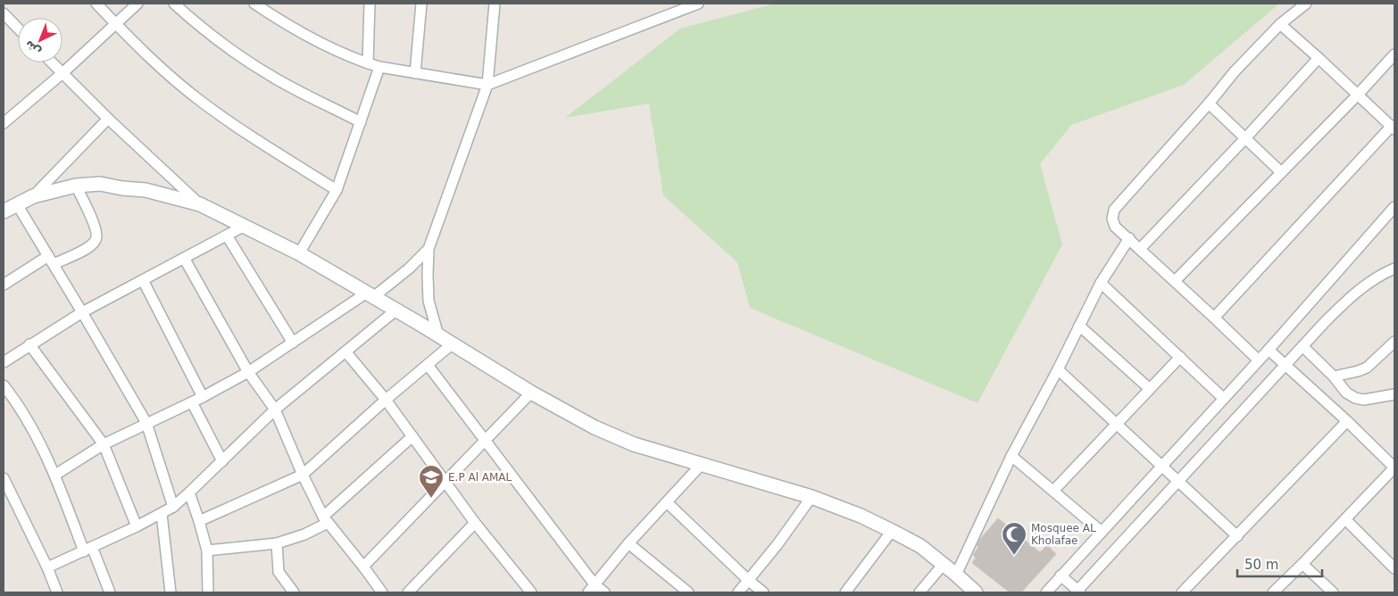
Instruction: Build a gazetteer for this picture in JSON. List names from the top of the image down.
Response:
{
  "places": {
    "school or university": ["E.P Al AMAL"],
    "mosque": ["Mosquee AL Kholafae"]
  },
  "scale_bar": "50 m",
  "north": "bottom left"
}
